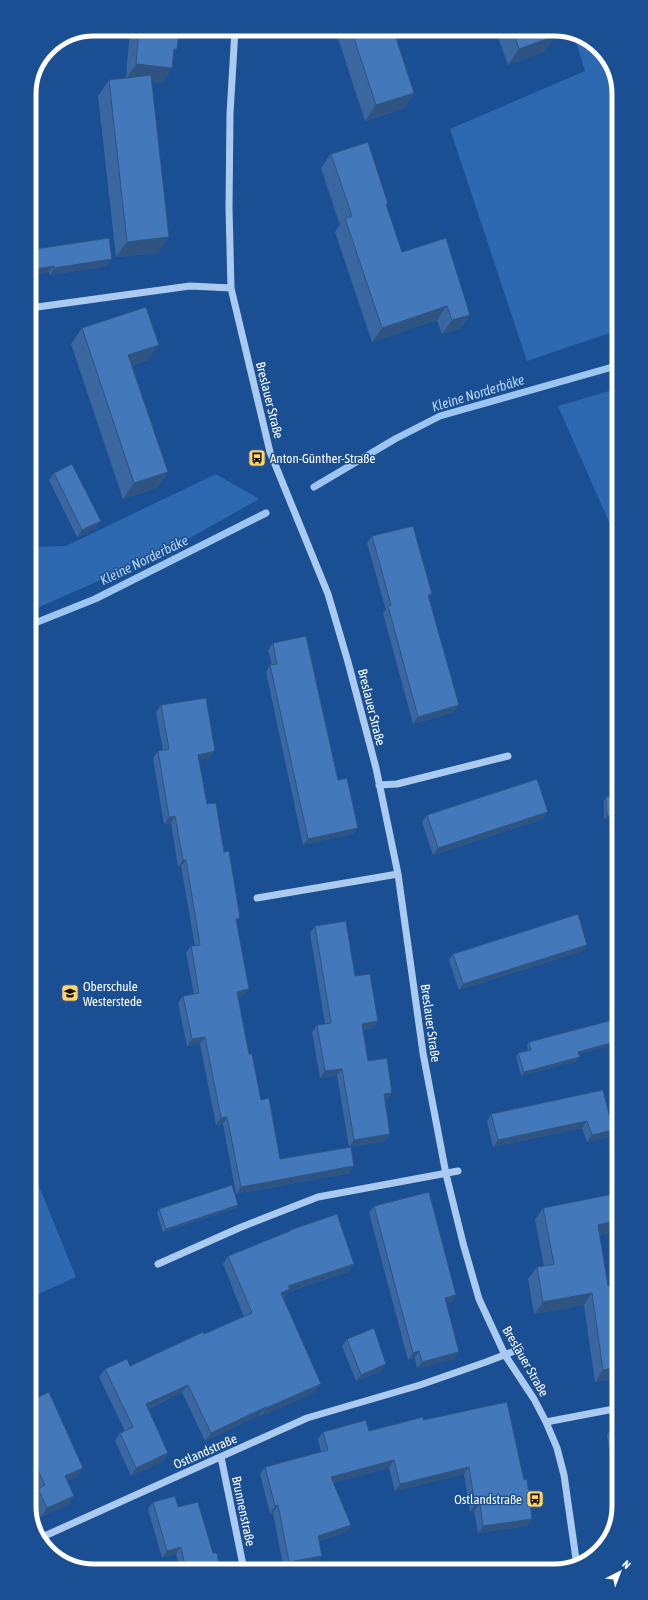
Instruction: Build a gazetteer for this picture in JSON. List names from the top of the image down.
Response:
{
  "streets": {
    "street": ["Breslauer Straße", "Ostlandstraße", "Brunnenstraße"]
  },
  "crossings": [
    ["Breslauer Straße", "Ostlandstraße"],
    ["Ostlandstraße", "Brunnenstraße"]
  ],
  "water": ["Kleine Norderbäke"],
  "places": {
    "bus stop": ["Anton-Günther-Straße", "Ostlandstraße"],
    "school or university": ["Oberschule Westerstede"]
  },
  "north": "top right"
}
